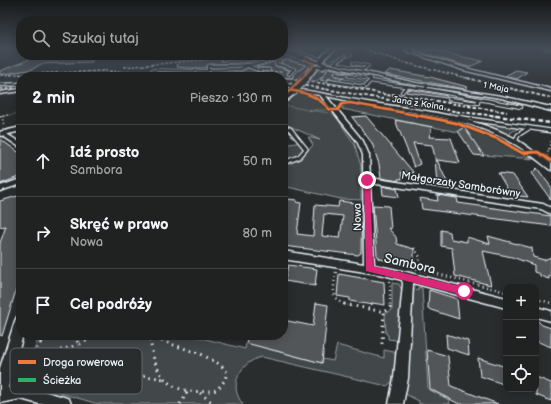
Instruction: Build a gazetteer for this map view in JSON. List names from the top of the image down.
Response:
{
  "streets": {
    "street": [
      "1 Maja",
      "Jana z Kolna",
      "Małgorzaty Samborówny",
      "Nowa",
      "Sambora"
    ]
  },
  "crossings": [
    ["Jana z Kolna", "Nowa"],
    ["Małgorzaty Samborówny", "Nowa"],
    ["Nowa", "Sambora"]
  ],
  "legend": ["Droga rowerowa", "Ścieżka"],
  "page": {
    "search": "Szukaj tutaj",
    "heading": ["2 min", "Pieszo · 130 m"],
    "list": [
      ["Idź prosto", "Sambora", "50 m"],
      ["Skręć w prawo", "Nowa", "80 m"],
      "Cel podróży"
    ],
    "map_buttons": ["+", "−"]
  }
}
